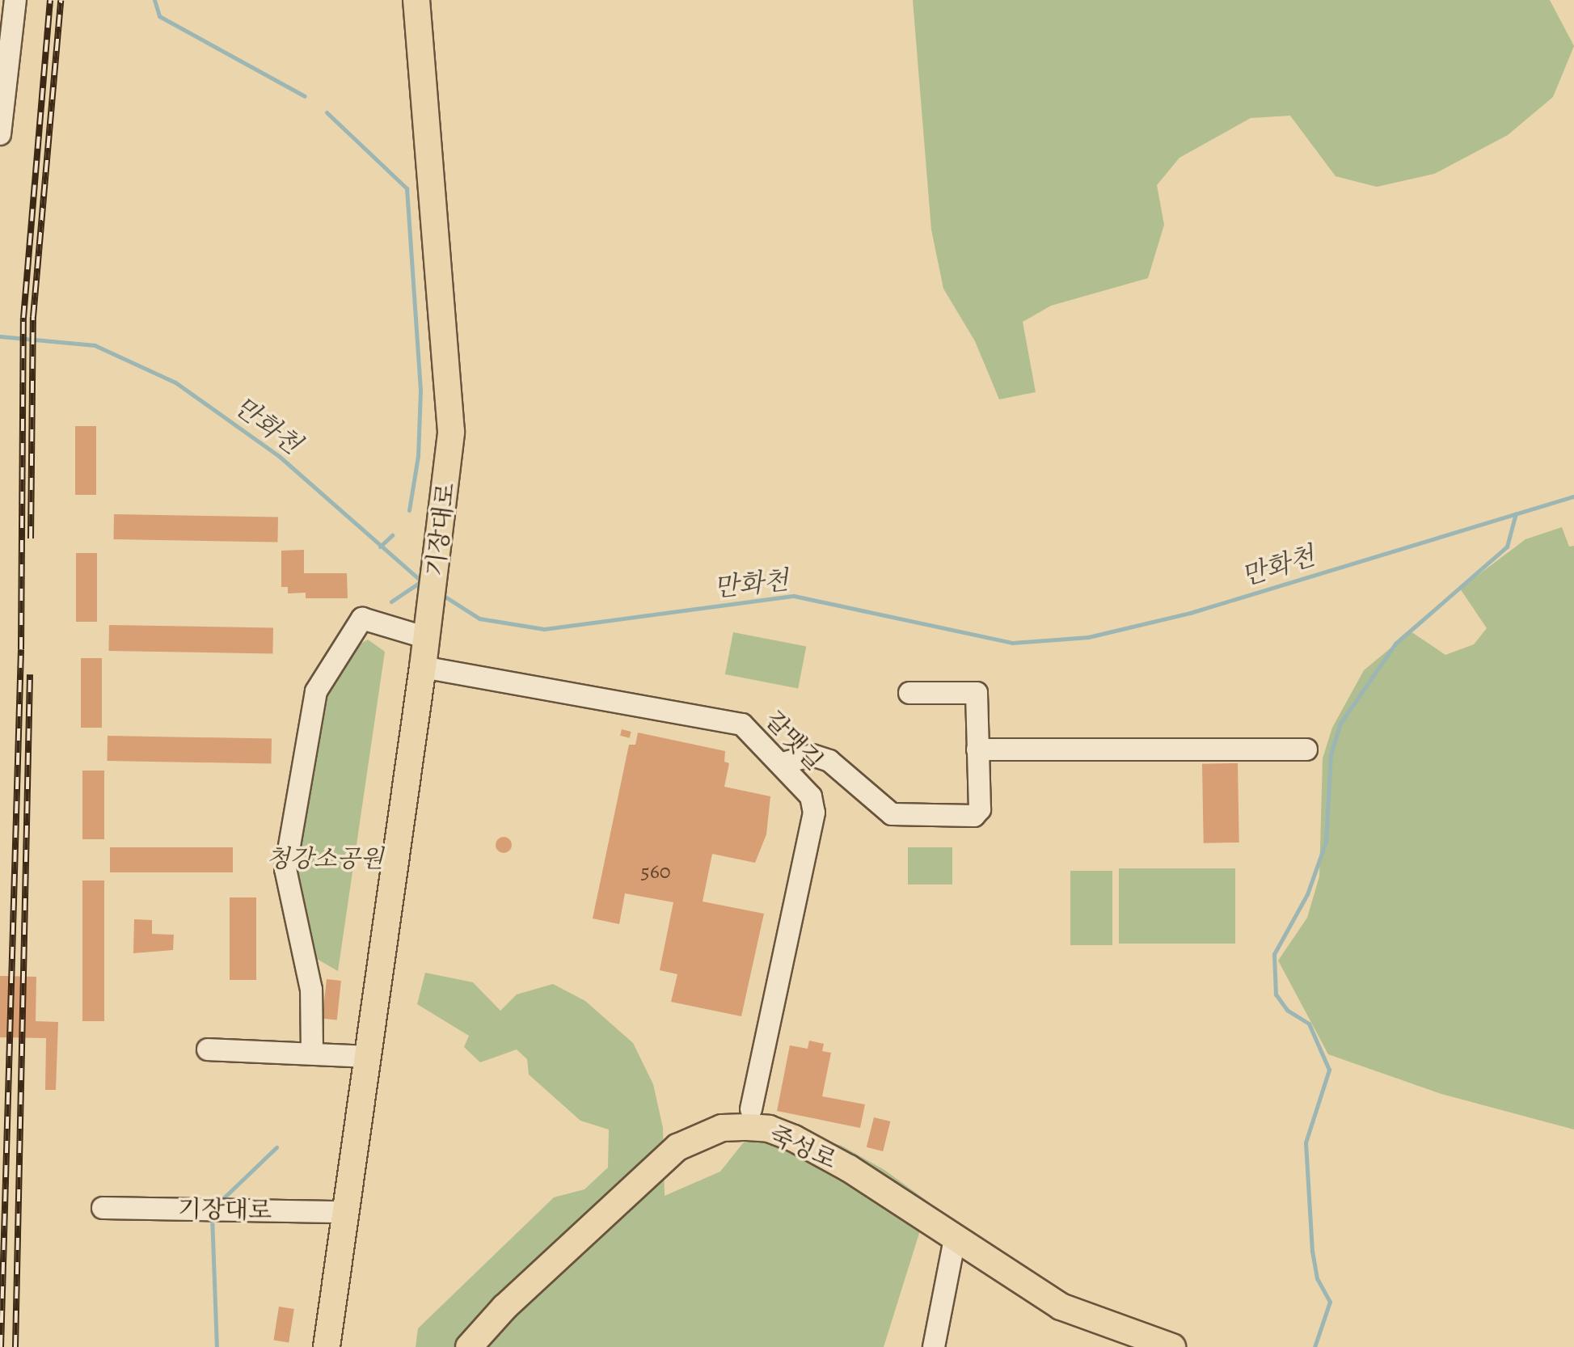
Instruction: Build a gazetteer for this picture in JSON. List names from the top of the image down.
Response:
{
  "streets": {
    "main road": ["기장대로", "죽성로"],
    "street": ["갈맷길"]
  },
  "crossings": [
    ["기장대로", "갈맷길"]
  ],
  "water": ["만화천"],
  "parks": ["청강소공원"],
  "house_numbers": ["560"]
}
